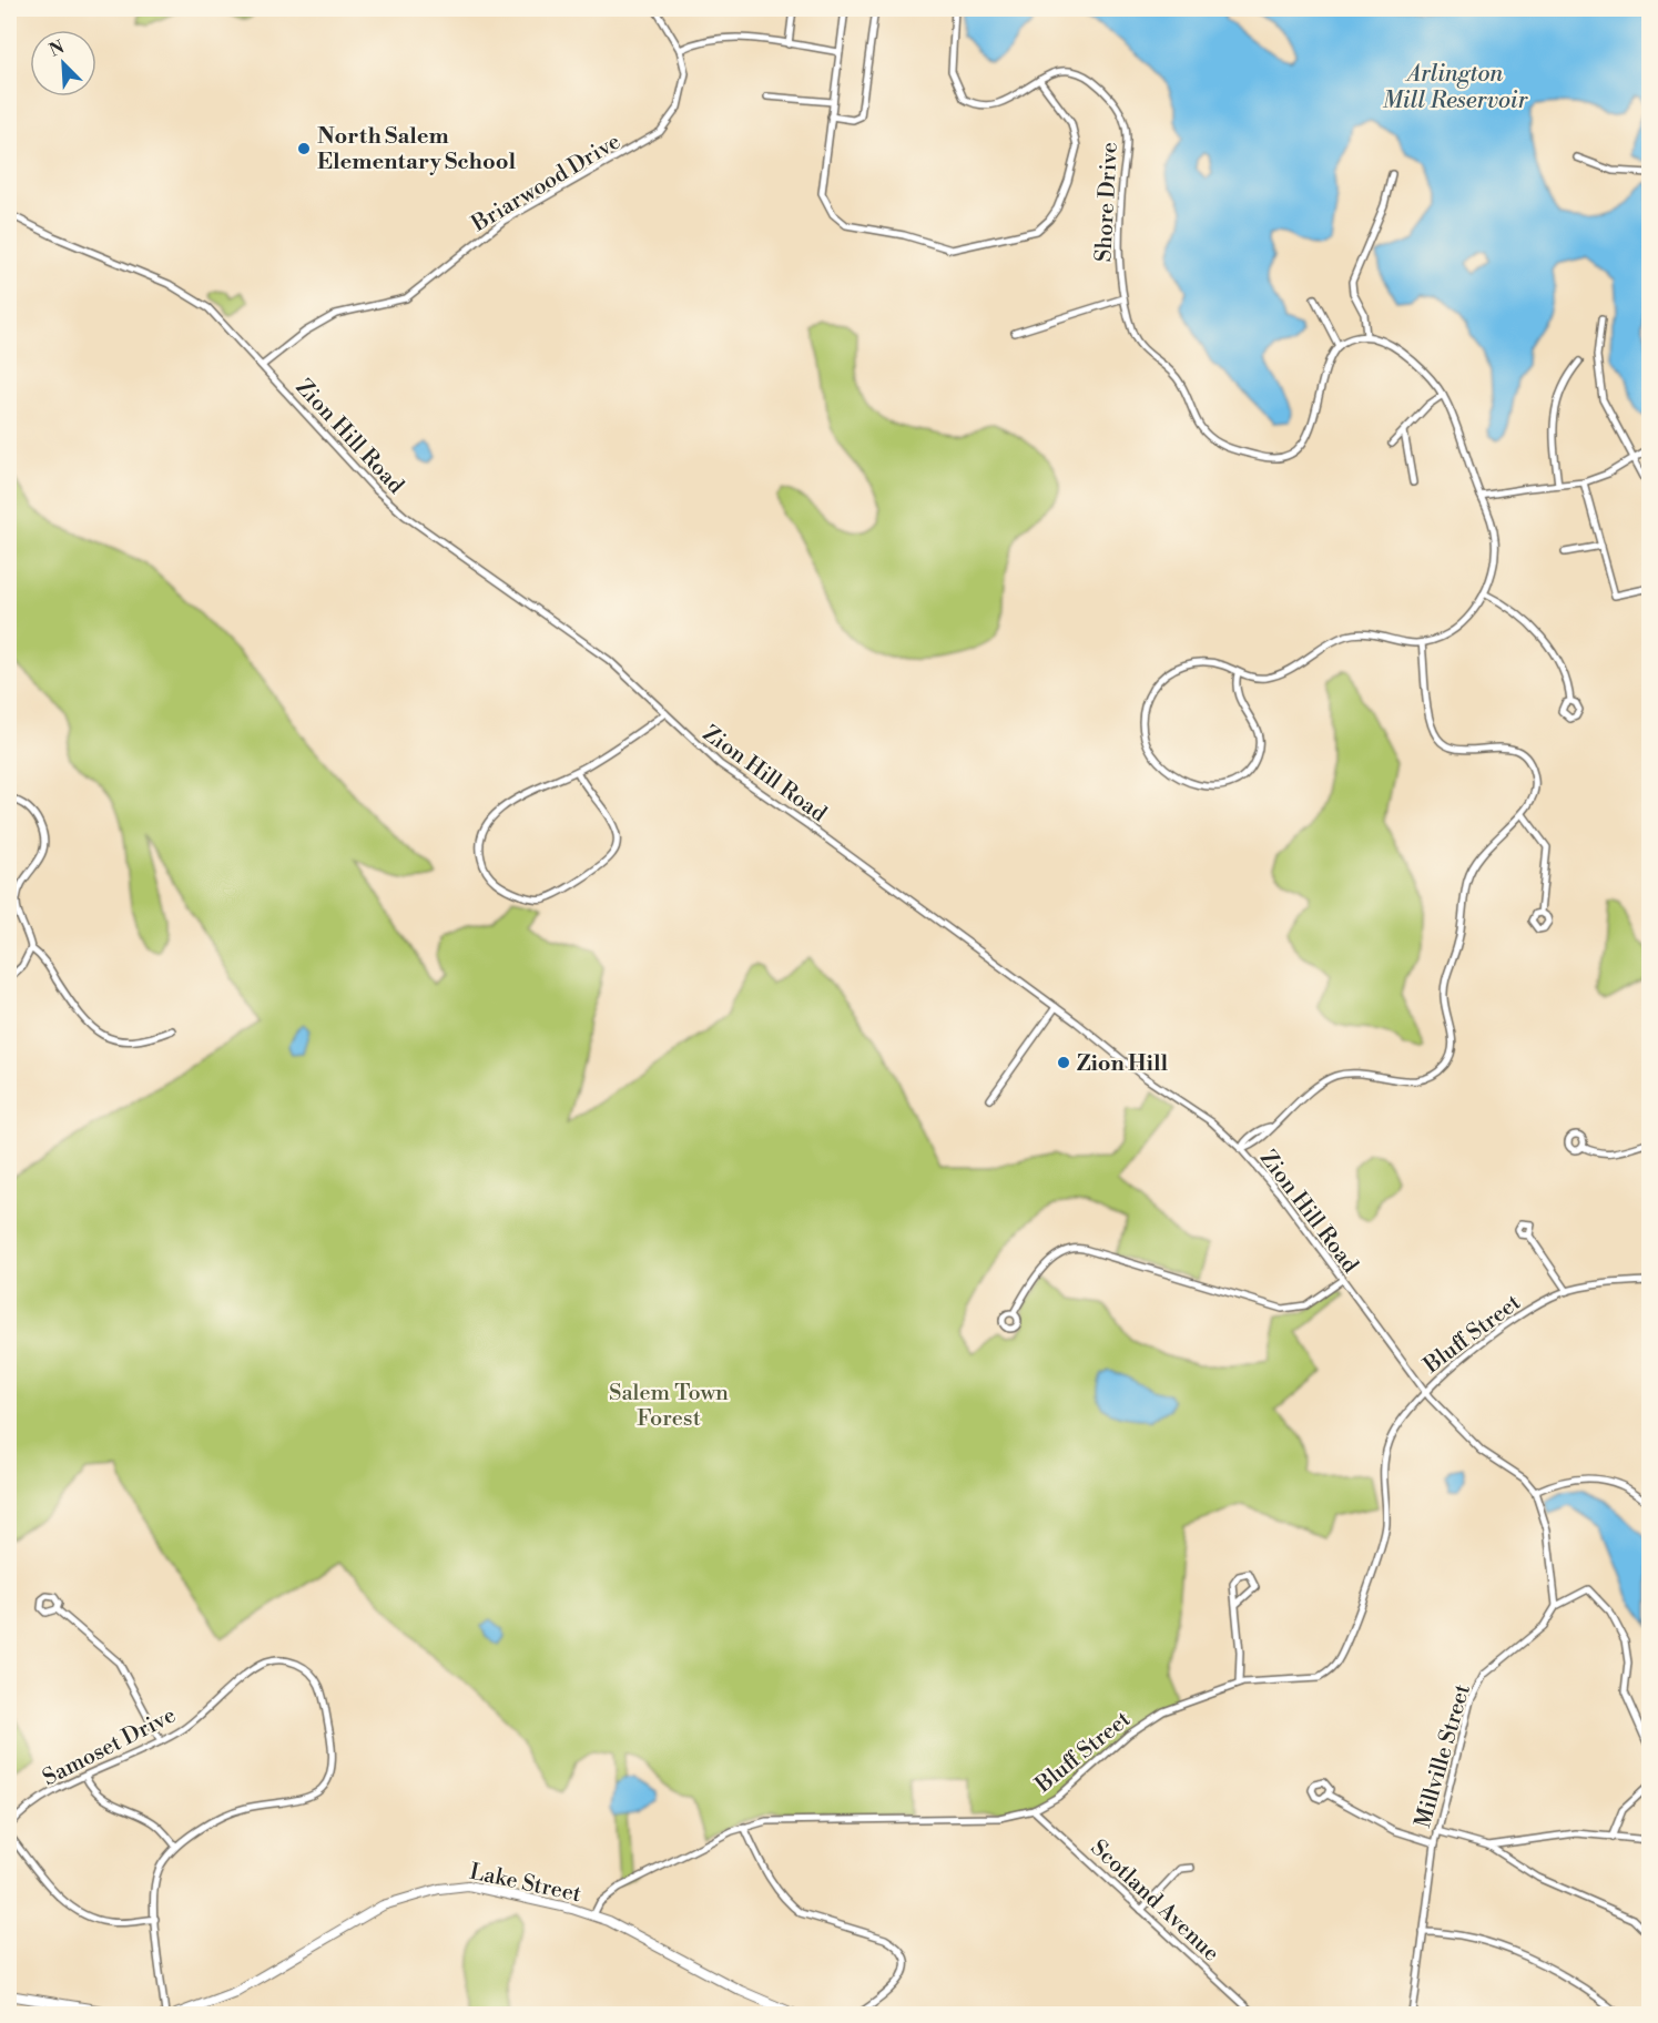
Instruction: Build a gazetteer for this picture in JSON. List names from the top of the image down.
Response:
{
  "streets": {
    "street": [
      "Briarwood Drive",
      "Shore Drive",
      "Zion Hill Road",
      "Bluff Street",
      "Samoset Drive",
      "Millville Street",
      "Lake Street",
      "Scotland Avenue"
    ]
  },
  "crossings": [
    ["Briarwood Drive", "Zion Hill Road"],
    ["Zion Hill Road", "Bluff Street"],
    ["Bluff Street", "Lake Street"],
    ["Bluff Street", "Scotland Avenue"]
  ],
  "water": ["Arlington Mill Reservoir"],
  "parks": ["Salem Town Forest"],
  "places": ["North Salem Elementary School", "Zion Hill"],
  "north": "top left"
}
